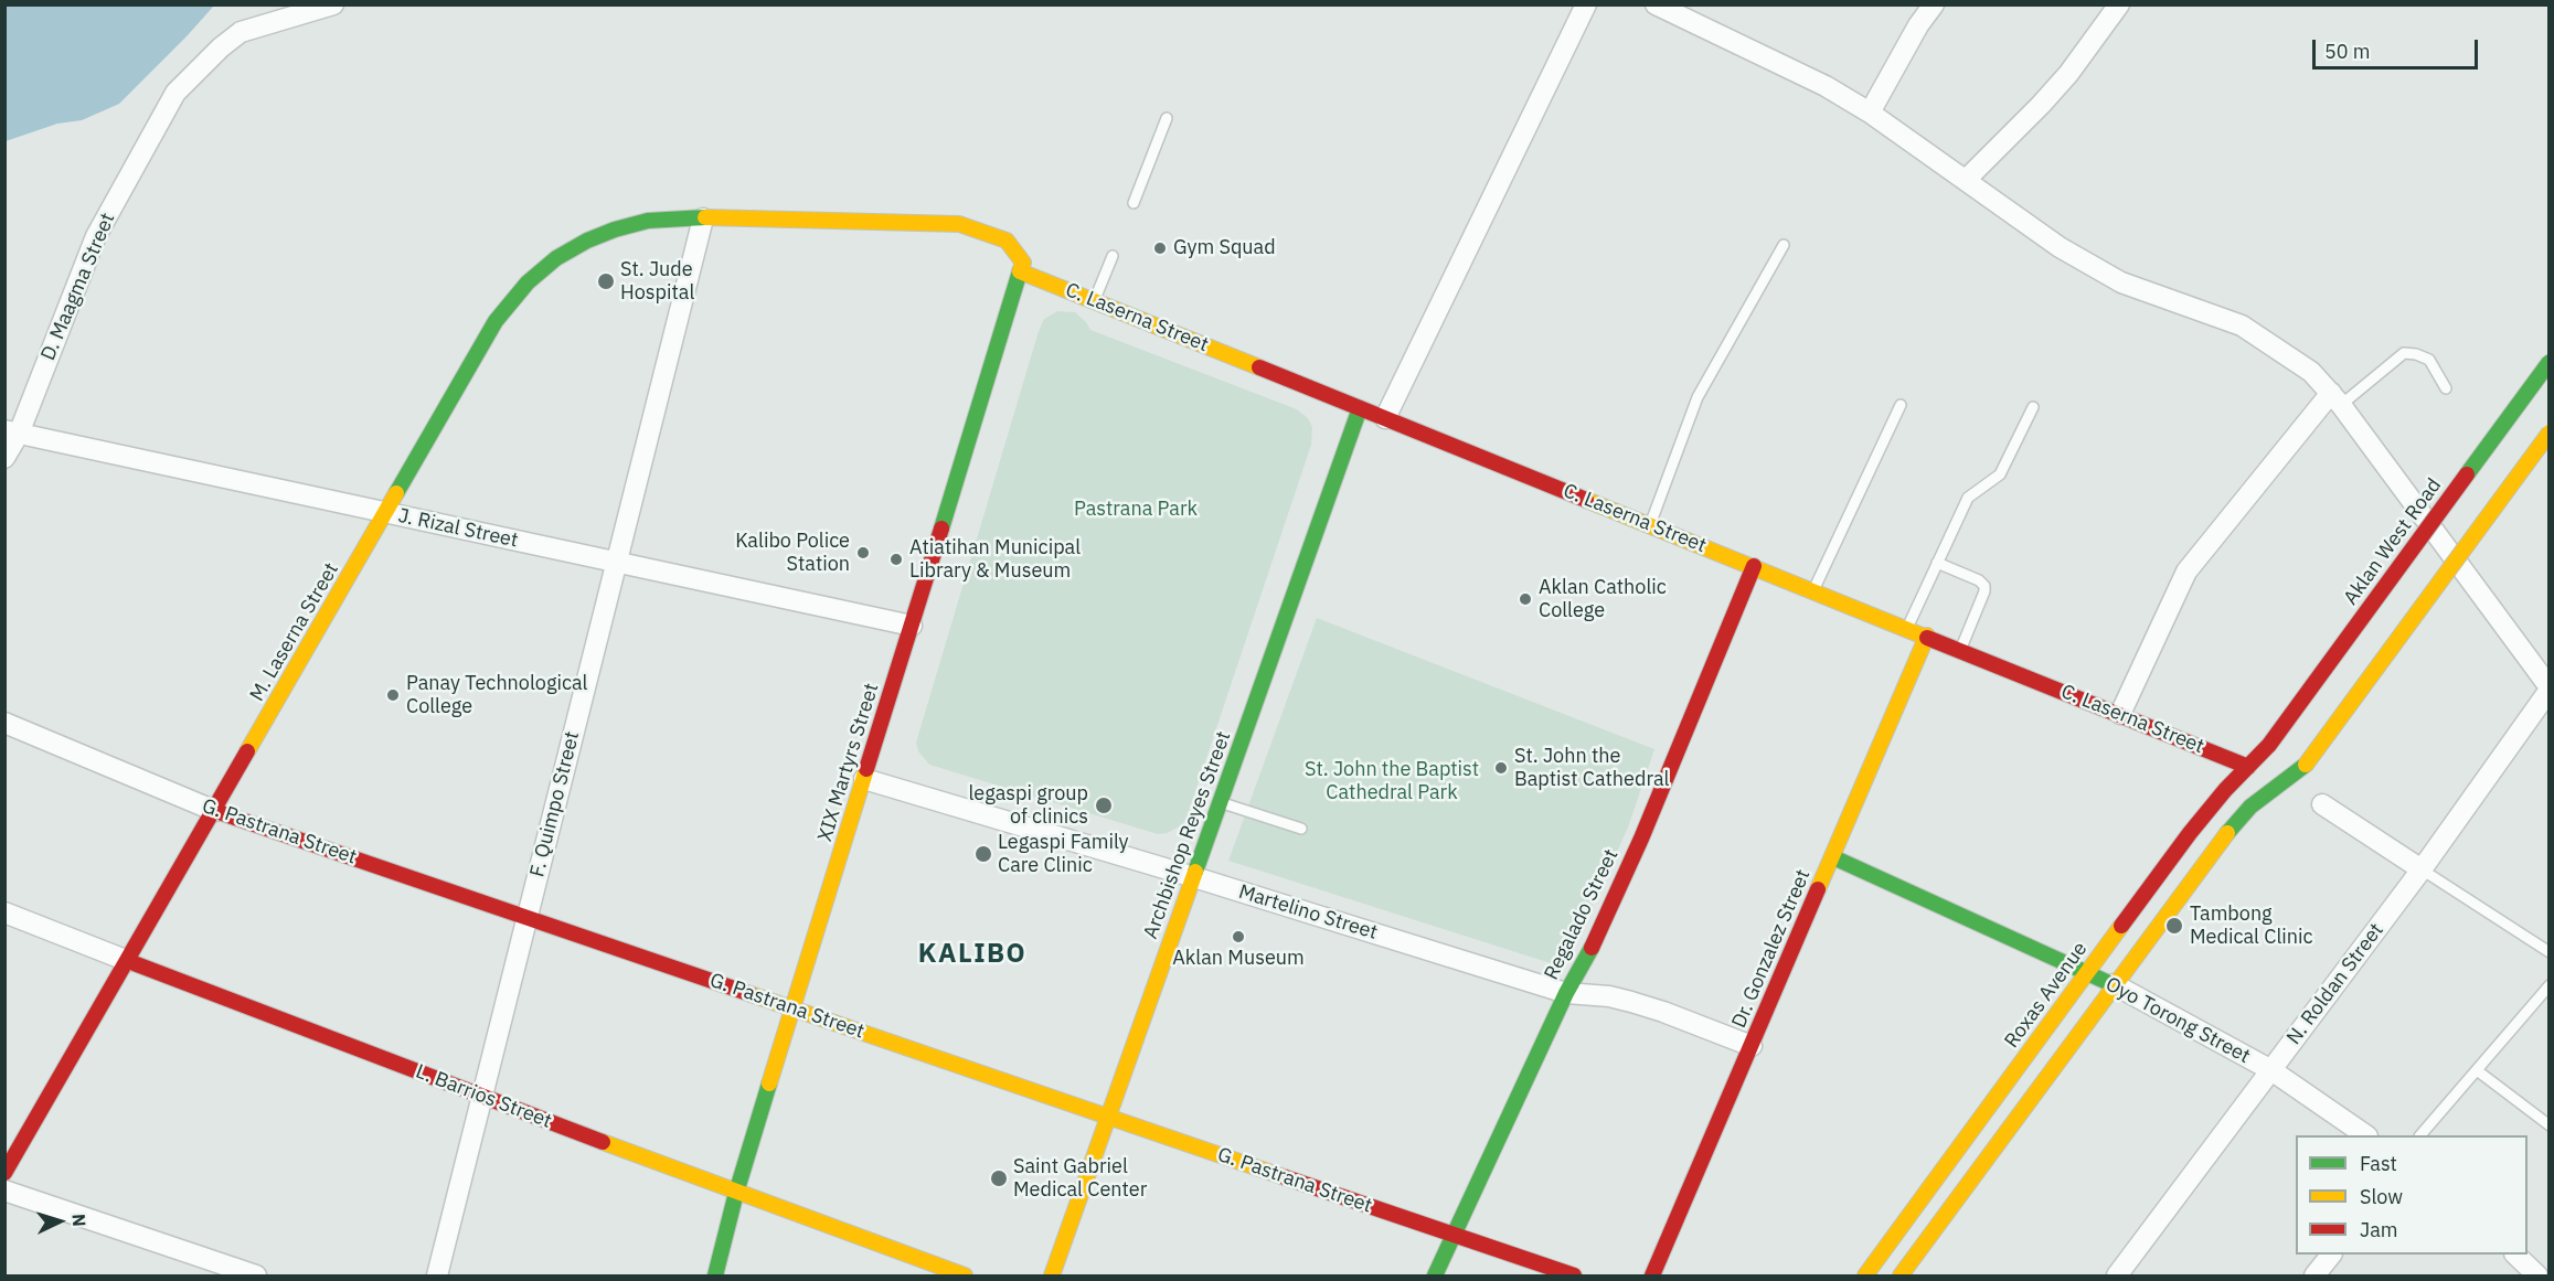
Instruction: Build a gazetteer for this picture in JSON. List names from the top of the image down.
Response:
{
  "streets": {
    "street": [
      "D. Maagma Street",
      "C. Laserna Street",
      "J. Rizal Street",
      "Aklan West Road",
      "M. Laserna Street",
      "XIX Martyrs Street",
      "F. Quimpo Street",
      "G. Pastrana Street",
      "Archbishop Reyes Street",
      "Martelino Street",
      "Regalado Street",
      "Dr. Gonzalez Street",
      "N. Roldan Street",
      "Roxas Avenue",
      "Oyo Torong Street",
      "L. Barrios Street"
    ]
  },
  "crossings": [
    ["D. Maagma Street", "J. Rizal Street"],
    ["C. Laserna Street", "M. Laserna Street"],
    ["C. Laserna Street", "XIX Martyrs Street"],
    ["C. Laserna Street", "F. Quimpo Street"],
    ["C. Laserna Street", "Archbishop Reyes Street"],
    ["C. Laserna Street", "Regalado Street"],
    ["C. Laserna Street", "Dr. Gonzalez Street"],
    ["C. Laserna Street", "Roxas Avenue"],
    ["J. Rizal Street", "M. Laserna Street"],
    ["J. Rizal Street", "XIX Martyrs Street"],
    ["J. Rizal Street", "F. Quimpo Street"],
    ["Aklan West Road", "Roxas Avenue"],
    ["M. Laserna Street", "F. Quimpo Street"],
    ["M. Laserna Street", "G. Pastrana Street"],
    ["M. Laserna Street", "L. Barrios Street"],
    ["XIX Martyrs Street", "G. Pastrana Street"],
    ["XIX Martyrs Street", "Martelino Street"],
    ["XIX Martyrs Street", "L. Barrios Street"],
    ["F. Quimpo Street", "G. Pastrana Street"],
    ["F. Quimpo Street", "L. Barrios Street"],
    ["G. Pastrana Street", "Archbishop Reyes Street"],
    ["G. Pastrana Street", "Regalado Street"],
    ["Archbishop Reyes Street", "Martelino Street"],
    ["Martelino Street", "Regalado Street"],
    ["Martelino Street", "Dr. Gonzalez Street"],
    ["Dr. Gonzalez Street", "Oyo Torong Street"],
    ["N. Roldan Street", "Oyo Torong Street"],
    ["Roxas Avenue", "Oyo Torong Street"]
  ],
  "districts": ["KALIBO"],
  "parks": ["Pastrana Park", "St. John the Baptist Cathedral Park"],
  "places": [
    "Gym Squad",
    "St. Jude Hospital",
    "Kalibo Police Station",
    "Atiatihan Municipal Library & Museum",
    "Aklan Catholic College",
    "Panay Technological College",
    "St. John the Baptist Cathedral",
    "legaspi group of clinics",
    "Legaspi Family Care Clinic",
    "Tambong Medical Clinic",
    "Aklan Museum",
    "Saint Gabriel Medical Center"
  ],
  "legend": ["Fast", "Slow", "Jam"],
  "scale_bar": "50 m",
  "north": "right"
}
